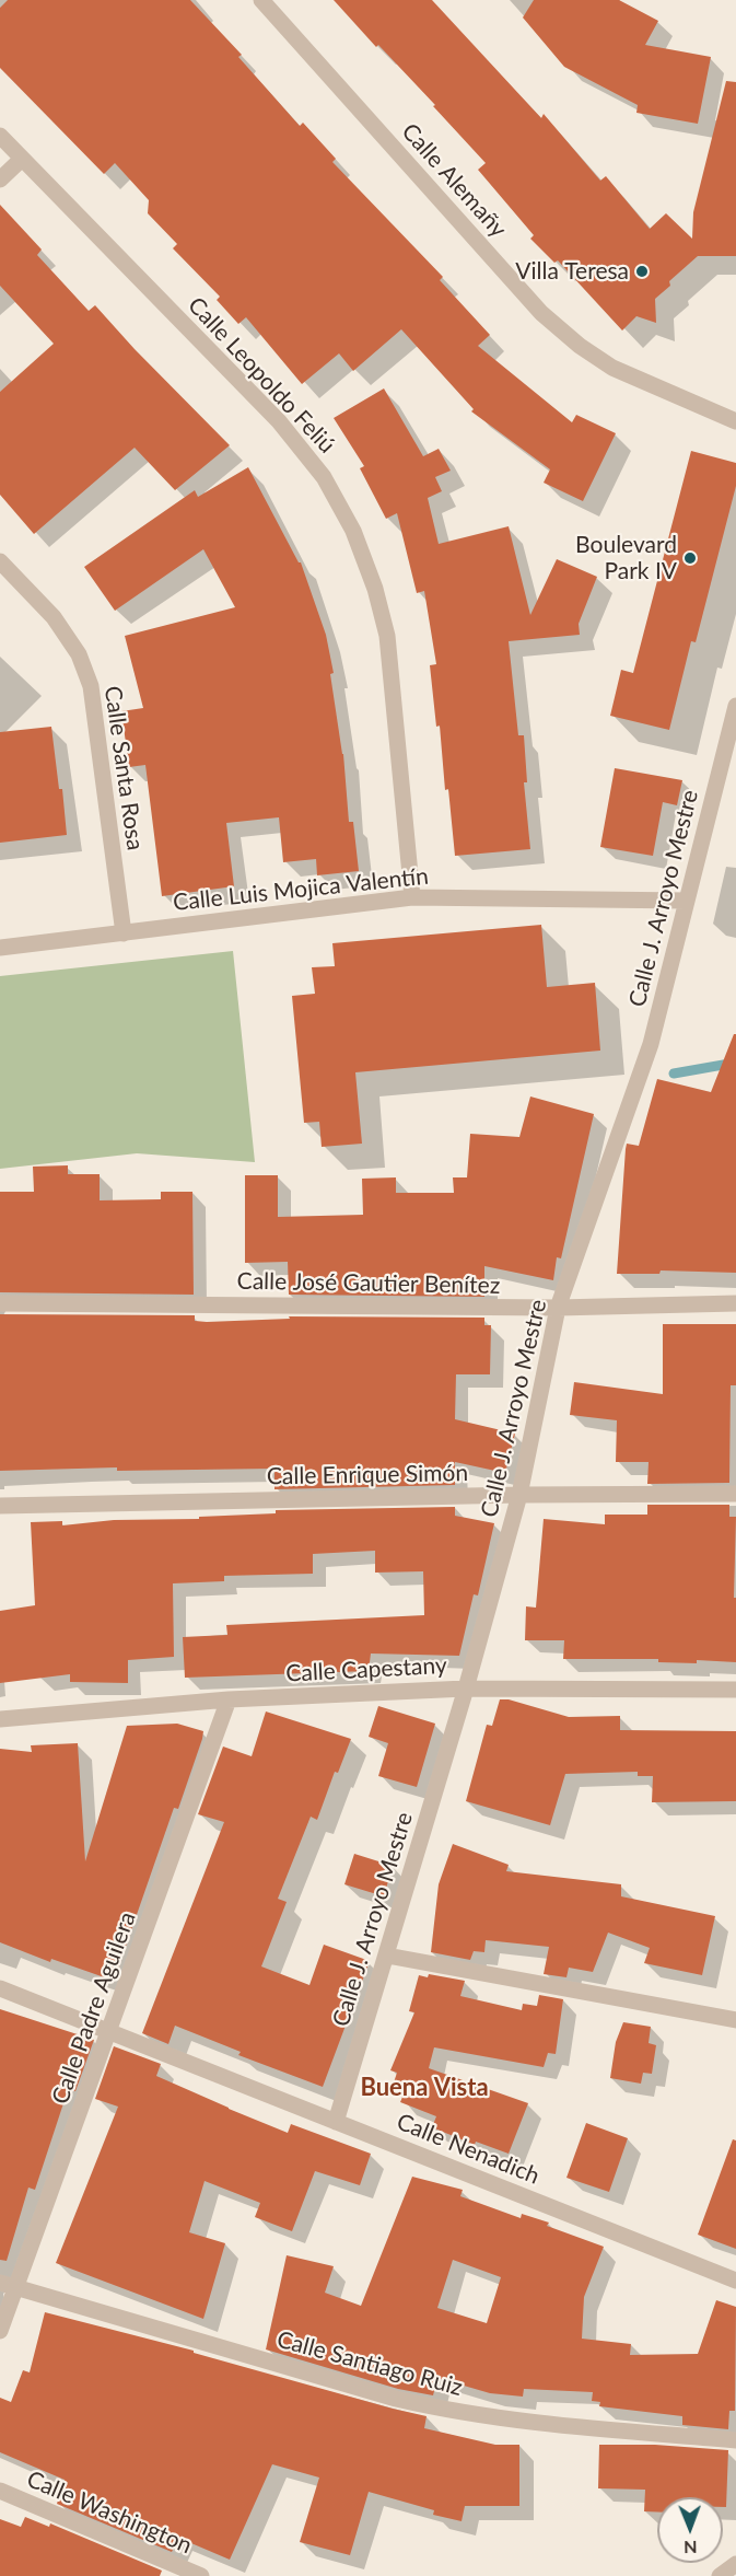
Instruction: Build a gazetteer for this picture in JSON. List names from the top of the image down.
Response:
{
  "streets": {
    "street": [
      "Calle Alemañy",
      "Calle Leopoldo Feliú",
      "Calle Santa Rosa",
      "Calle Luis Mojica Valentín",
      "Calle J. Arroyo Mestre",
      "Calle José Gautier Benítez",
      "Calle Enrique Simón",
      "Calle Capestany",
      "Calle Padre Aguilera",
      "Calle Nenadich",
      "Calle Santiago Ruiz",
      "Calle Washington"
    ]
  },
  "crossings": [
    ["Calle Leopoldo Feliú", "Calle Luis Mojica Valentín"],
    ["Calle Santa Rosa", "Calle Luis Mojica Valentín"],
    ["Calle Luis Mojica Valentín", "Calle J. Arroyo Mestre"],
    ["Calle J. Arroyo Mestre", "Calle José Gautier Benítez"],
    ["Calle J. Arroyo Mestre", "Calle Enrique Simón"],
    ["Calle J. Arroyo Mestre", "Calle Capestany"],
    ["Calle J. Arroyo Mestre", "Calle Nenadich"],
    ["Calle Capestany", "Calle Padre Aguilera"],
    ["Calle Padre Aguilera", "Calle Nenadich"],
    ["Calle Padre Aguilera", "Calle Santiago Ruiz"]
  ],
  "districts": ["Buena Vista"],
  "places": ["Villa Teresa", "Boulevard Park IV"],
  "north": "bottom"
}
